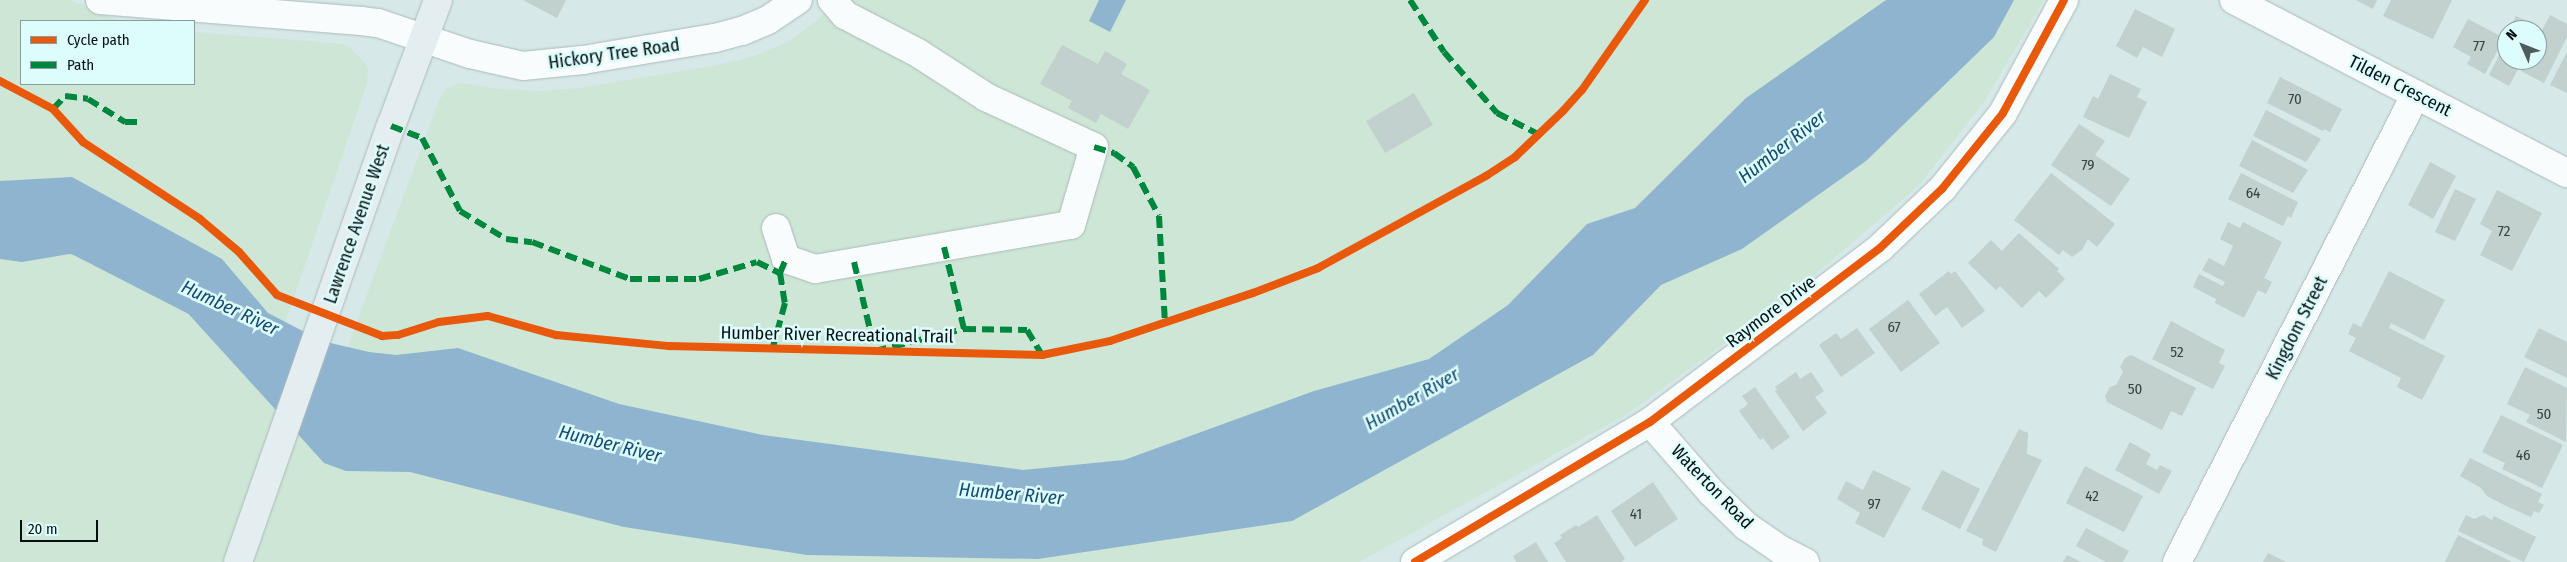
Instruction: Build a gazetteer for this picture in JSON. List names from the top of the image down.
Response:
{
  "streets": {
    "main road": ["Lawrence Avenue West"],
    "street": [
      "Hickory Tree Road",
      "Tilden Crescent",
      "Raymore Drive",
      "Kingdom Street",
      "Waterton Road"
    ],
    "cycle path": ["Humber River Recreational Trail"]
  },
  "crossings": [
    ["Hickory Tree Road", "Lawrence Avenue West"],
    ["Tilden Crescent", "Kingdom Street"],
    ["Raymore Drive", "Waterton Road"]
  ],
  "water": ["Humber River"],
  "house_numbers": [
    "77",
    "70",
    "79",
    "64",
    "72",
    "67",
    "52",
    "50",
    "50",
    "46",
    "42",
    "97",
    "41"
  ],
  "legend": ["Cycle path", "Path"],
  "scale_bar": "20 m",
  "north": "top left"
}
